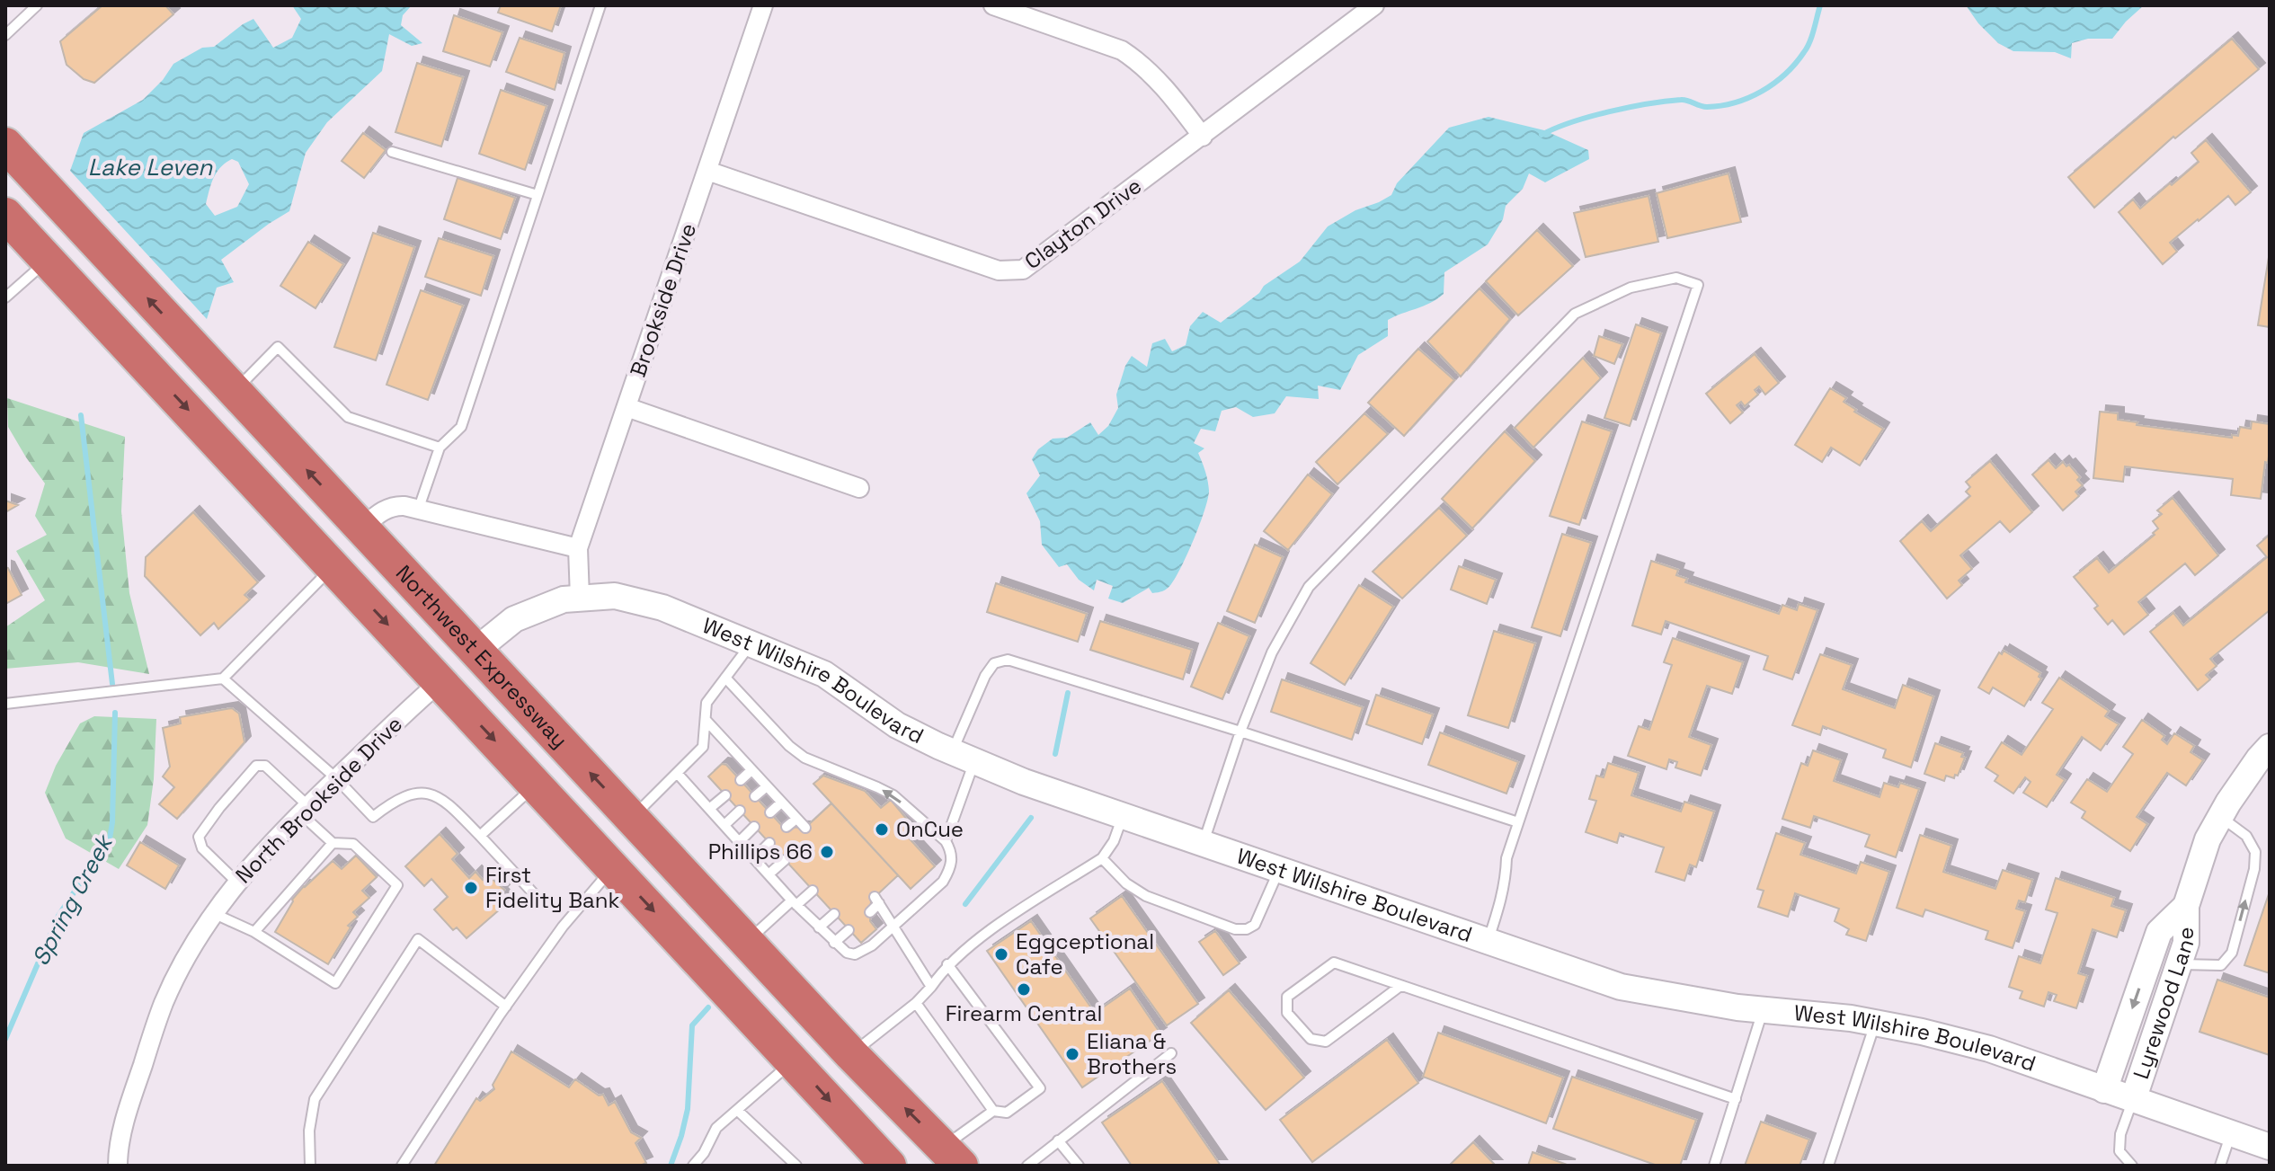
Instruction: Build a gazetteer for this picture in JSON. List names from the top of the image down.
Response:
{
  "streets": {
    "highway": ["Northwest Expressway"],
    "main road": ["West Wilshire Boulevard", "Lyrewood Lane"],
    "street": ["Clayton Drive", "Brookside Drive", "North Brookside Drive"]
  },
  "crossings": [
    ["Clayton Drive", "Brookside Drive"],
    ["Brookside Drive", "West Wilshire Boulevard"],
    ["Northwest Expressway", "West Wilshire Boulevard"],
    ["West Wilshire Boulevard", "Lyrewood Lane"]
  ],
  "water": ["Lake Leven", "Spring Creek"],
  "places": [
    "OnCue",
    "Phillips 66",
    "First Fidelity Bank",
    "Eggceptional Cafe",
    "Firearm Central",
    "Eliana & Brothers"
  ]
}
